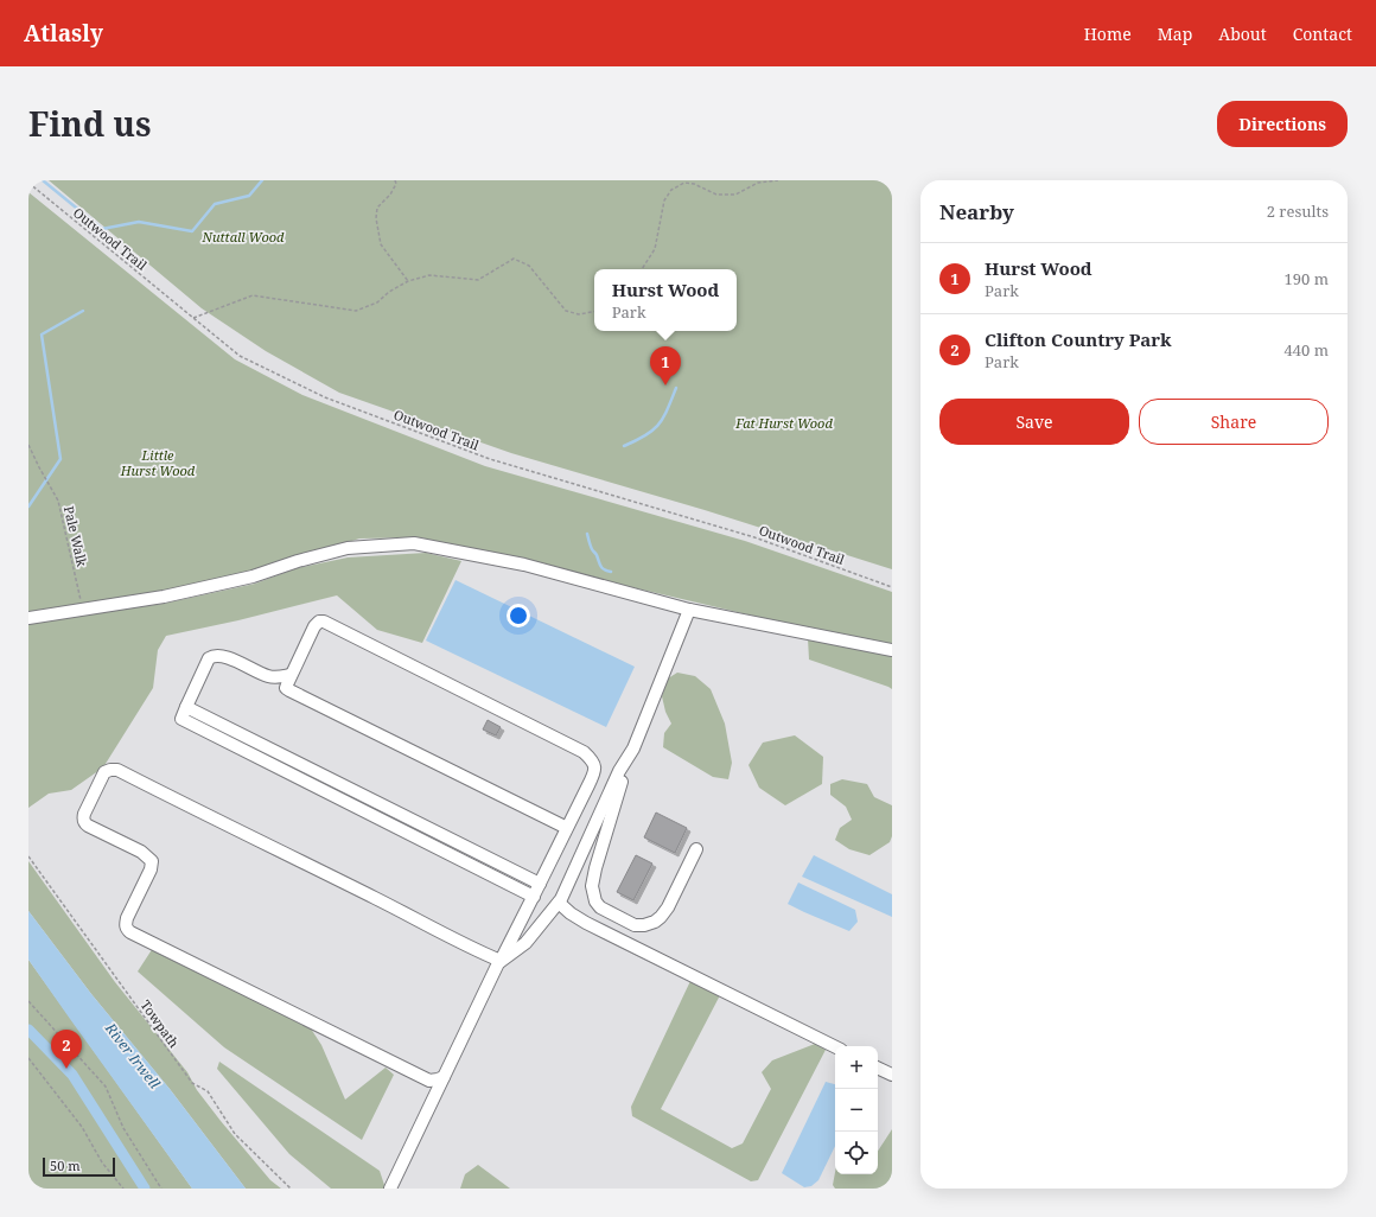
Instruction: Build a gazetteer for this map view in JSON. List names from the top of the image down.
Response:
{
  "streets": {
    "path": ["Outwood Trail", "Pale Walk", "Towpath"]
  },
  "water": ["River Irwell"],
  "parks": ["Nuttall Wood", "Fat Hurst Wood", "Little Hurst Wood"],
  "scale_bar": "50 m",
  "page": {
    "header": "Atlasly",
    "nav": [
      "Home",
      "Map",
      "About",
      "Contact"
    ],
    "title": "Find us",
    "buttons": [
      "Directions",
      ["Save", "Share"]
    ],
    "heading": ["Nearby", "2 results"],
    "list": [
      {
        "mark": "1",
        "name": "Hurst Wood",
        "note": "Park",
        "value": "190 m"
      },
      {
        "mark": "2",
        "name": "Clifton Country Park",
        "note": "Park",
        "value": "440 m"
      }
    ],
    "popup": ["Hurst Wood", "Park"],
    "pins": ["1", "2"],
    "map_buttons": ["+", "−"],
    "scale": "50 m"
  }
}
